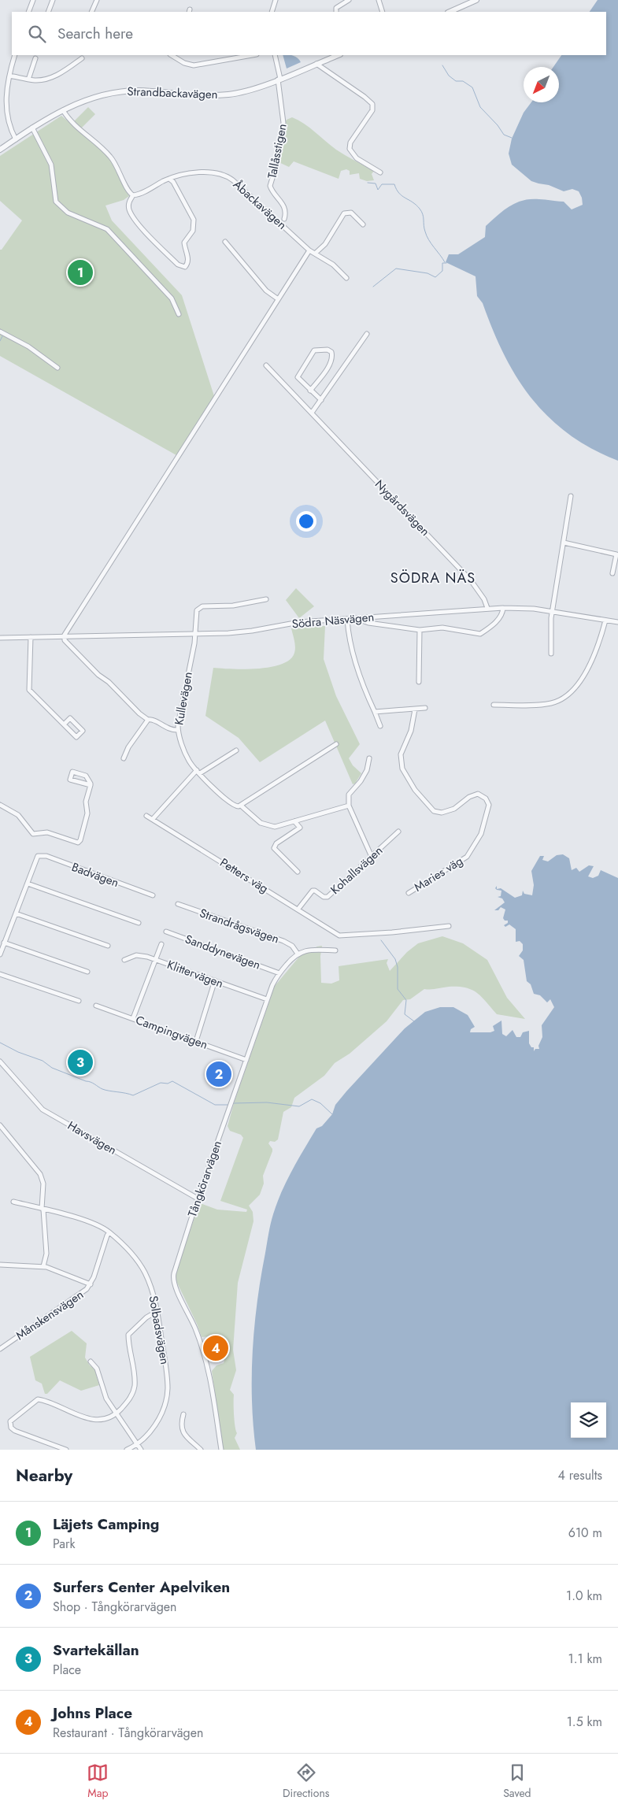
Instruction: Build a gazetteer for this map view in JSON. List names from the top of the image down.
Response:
{
  "streets": {
    "street": [
      "Strandbackavägen",
      "Tallåsstigen",
      "Åbackavägen",
      "Nygårdsvägen",
      "Södra Näsvägen",
      "Kullevägen",
      "Kohallsvägen",
      "Maries väg",
      "Badvägen",
      "Petters väg",
      "Strandrågsvägen",
      "Sanddynevägen",
      "Klittervägen",
      "Campingvägen",
      "Havsvägen",
      "Tångkörarvägen",
      "Månskensvägen",
      "Solbadsvägen"
    ]
  },
  "crossings": [
    ["Strandbackavägen", "Tallåsstigen"],
    ["Nygårdsvägen", "Södra Näsvägen"],
    ["Södra Näsvägen", "Kullevägen"],
    ["Kohallsvägen", "Petters väg"],
    ["Strandrågsvägen", "Tångkörarvägen"],
    ["Sanddynevägen", "Tångkörarvägen"],
    ["Klittervägen", "Tångkörarvägen"],
    ["Campingvägen", "Tångkörarvägen"],
    ["Havsvägen", "Tångkörarvägen"],
    ["Månskensvägen", "Solbadsvägen"]
  ],
  "districts": ["SÖDRA NÄS"],
  "north": "bottom left",
  "page": {
    "search": "Search here",
    "pins": [
      "1",
      "3",
      "2",
      "4"
    ],
    "heading": ["Nearby", "4 results"],
    "list": [
      {
        "mark": "1",
        "name": "Läjets Camping",
        "note": "Park",
        "value": "610 m"
      },
      {
        "mark": "2",
        "name": "Surfers Center Apelviken",
        "note": "Shop · Tångkörarvägen",
        "value": "1.0 km"
      },
      {
        "mark": "3",
        "name": "Svartekällan",
        "note": "Place",
        "value": "1.1 km"
      },
      {
        "mark": "4",
        "name": "Johns Place",
        "note": "Restaurant · Tångkörarvägen",
        "value": "1.5 km"
      }
    ],
    "nav": ["Map", "Directions", "Saved"]
  }
}
